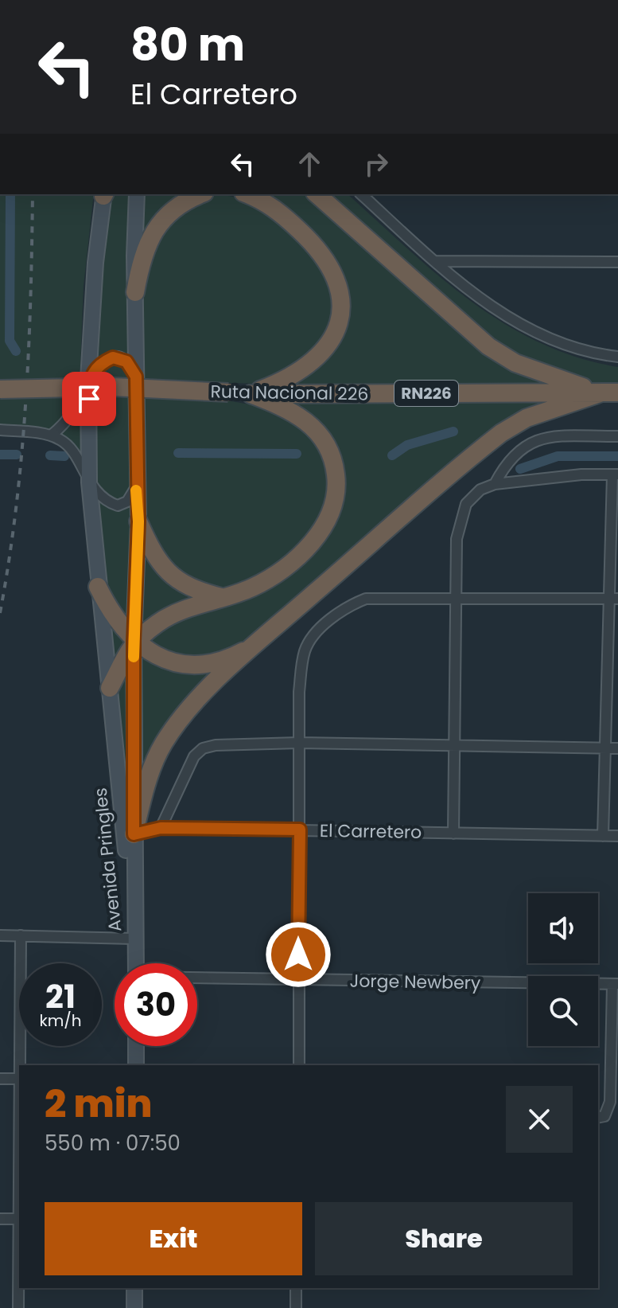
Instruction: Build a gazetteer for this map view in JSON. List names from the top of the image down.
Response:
{
  "streets": {
    "highway": ["Ruta Nacional 226", "RN226"],
    "main road": ["Avenida Pringles"],
    "street": ["El Carretero", "Jorge Newbery"]
  },
  "crossings": [
    ["El Carretero", "Avenida Pringles"]
  ],
  "page": {
    "turn": ["80 m", "El Carretero"],
    "speed": "21 km/h",
    "limit": "30",
    "heading": ["2 min", "550 m · 07:50"],
    "buttons": ["Exit", "Share"]
  }
}
